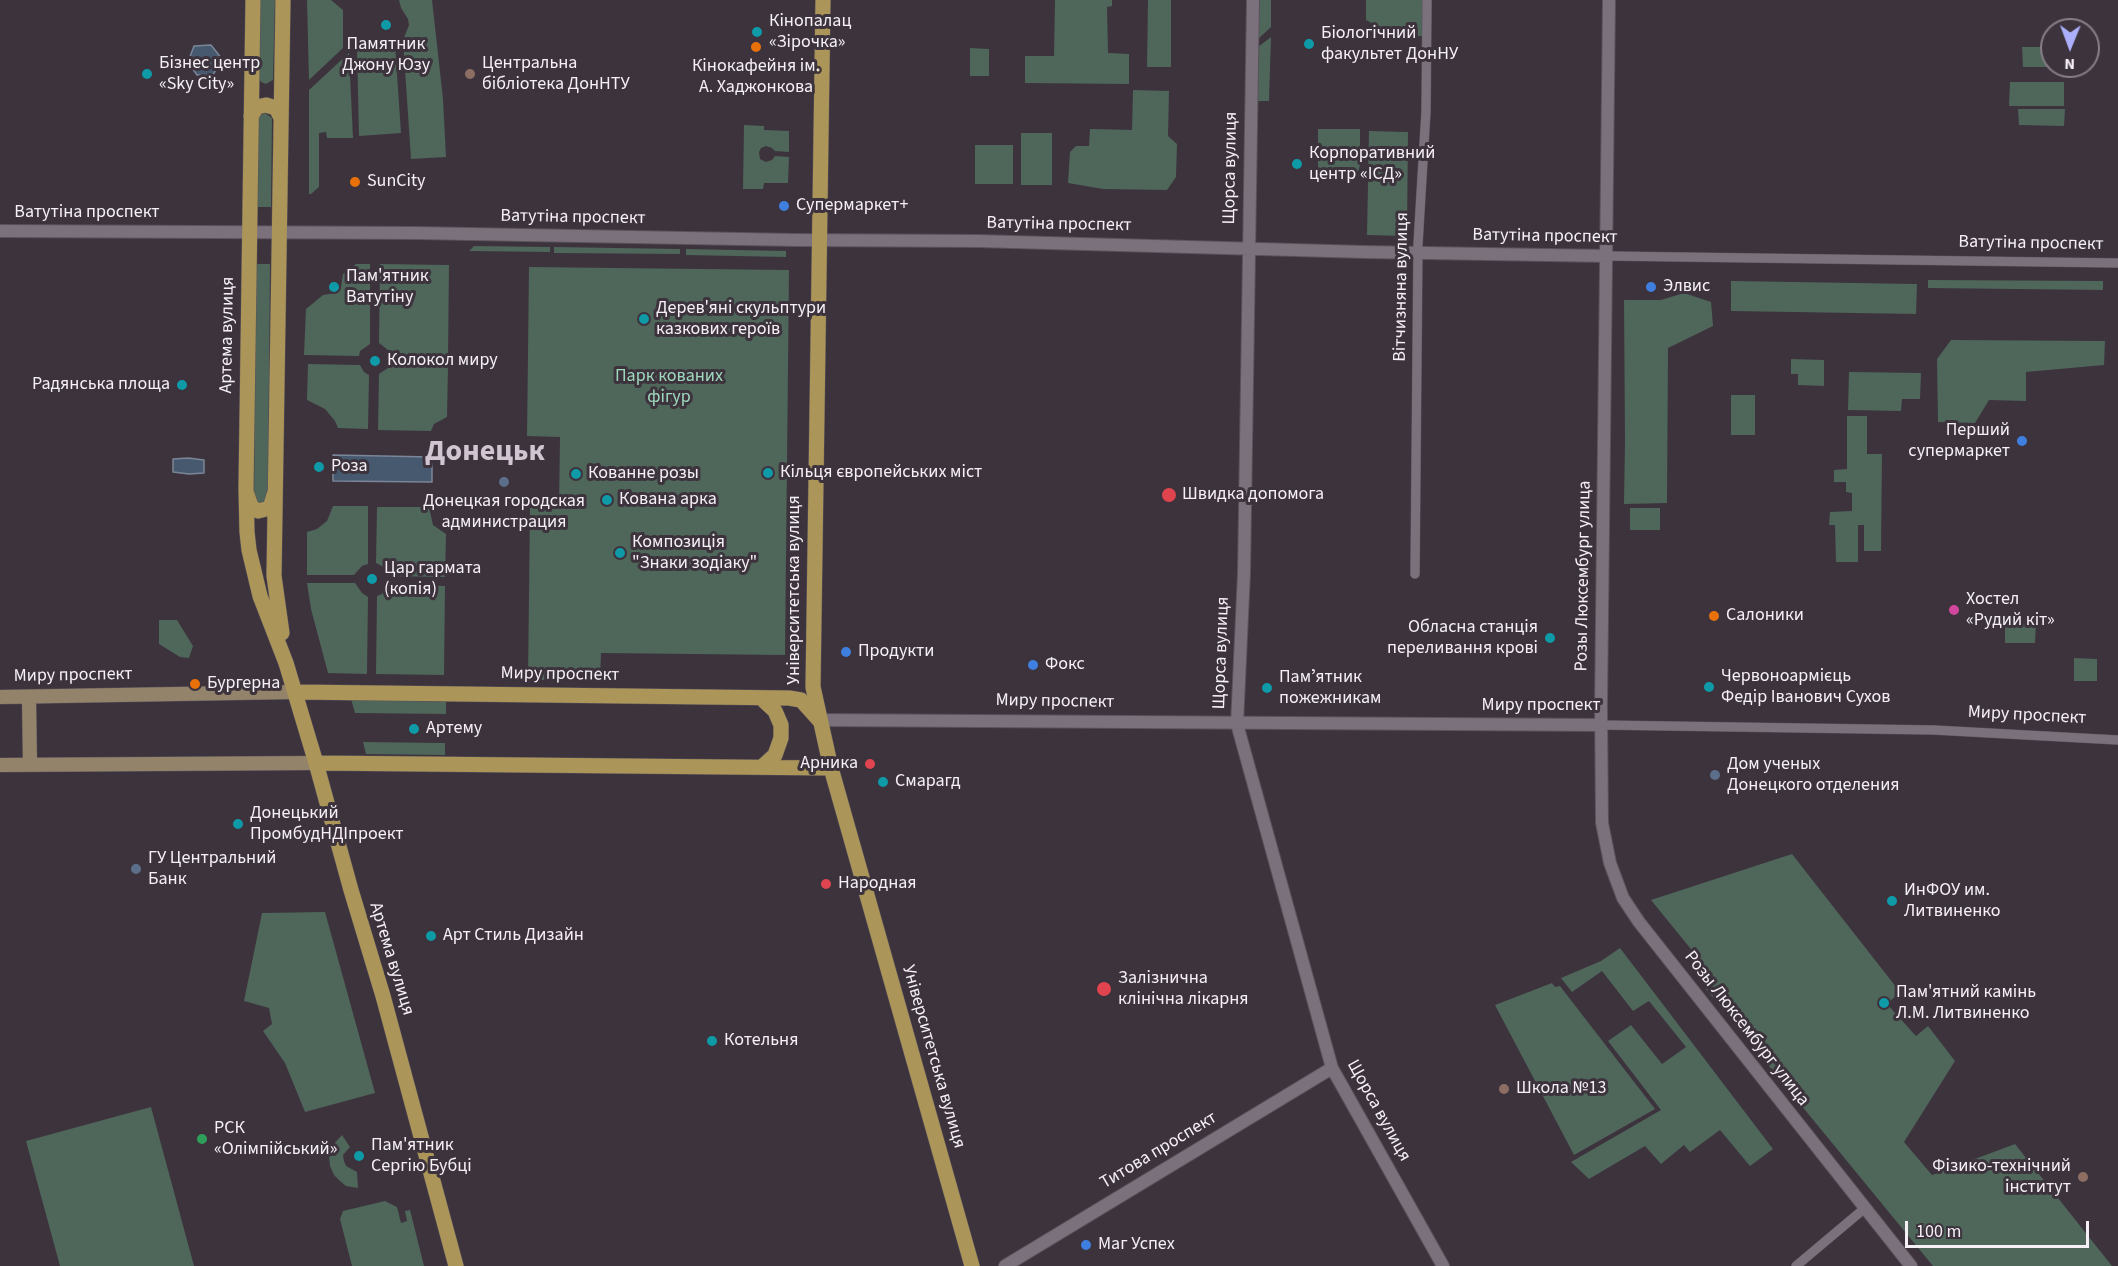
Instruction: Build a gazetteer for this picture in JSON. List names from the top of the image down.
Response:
{
  "streets": {
    "main road": ["Артема вулиця", "Університетська вулиця", "Миру проспект"],
    "street": [
      "Щорса вулиця",
      "Ватутіна проспект",
      "Вітчизняна вулиця",
      "Розы Люксембург улица",
      "Титова проспект"
    ]
  },
  "crossings": [
    ["Щорса вулиця", "Ватутіна проспект"],
    ["Щорса вулиця", "Миру проспект"],
    ["Щорса вулиця", "Титова проспект"],
    ["Ватутіна проспект", "Вітчизняна вулиця"],
    ["Ватутіна проспект", "Артема вулиця"],
    ["Ватутіна проспект", "Розы Люксембург улица"],
    ["Ватутіна проспект", "Університетська вулиця"],
    ["Артема вулиця", "Миру проспект"],
    ["Розы Люксембург улица", "Миру проспект"],
    ["Університетська вулиця", "Миру проспект"]
  ],
  "districts": ["Донецьк"],
  "parks": ["Парк кованих фігур"],
  "places": [
    "Памятник Джону Юзу",
    "Кінопалац «Зірочка»",
    "Біологічний факультет ДонНУ",
    "Кінокафейня ім. А. Хаджонкова",
    "Бізнес центр «Sky City»",
    "Центральна бібліотека ДонНТУ",
    "Корпоративний центр «ІСД»",
    "SunCity",
    "Супермаркет+",
    "Пам'ятник Ватутіну",
    "Элвис",
    "Дерев'яні скульптури казкових героїв",
    "Колокол миру",
    "Радянська площа",
    "Перший супермаркет",
    "Роза",
    "Кільця європейських міст",
    "Кованне розы",
    "Донецкая городская администрация",
    "Швидка допомога",
    "Кована арка",
    "Композиція \"Знаки зодіаку\"",
    "Цар гармата (копія)",
    "Хостел «Рудий кіт»",
    "Салоники",
    "Обласна станція переливання крові",
    "Продукти",
    "Фокс",
    "Бургерна",
    "Червоноармієць Федір Іванович Сухов",
    "Памʼятник пожежникам",
    "Артему",
    "Арника",
    "Дом ученых Донецкого отделения",
    "Смарагд",
    "Донецький ПромбудНДІпроект",
    "ГУ Центральний Банк",
    "Народная",
    "ИнФОУ им. Литвиненко",
    "Арт Стиль Дизайн",
    "Залізнична клінічна лікарня",
    "Пам'ятний камінь Л.М. Литвиненко",
    "Котельня",
    "Школа №13",
    "РСК «Олімпійський»",
    "Пам'ятник Сергію Бубці",
    "Фізико-технічний інститут",
    "Маг Успех"
  ],
  "scale_bar": "100 m",
  "north": "bottom"
}
